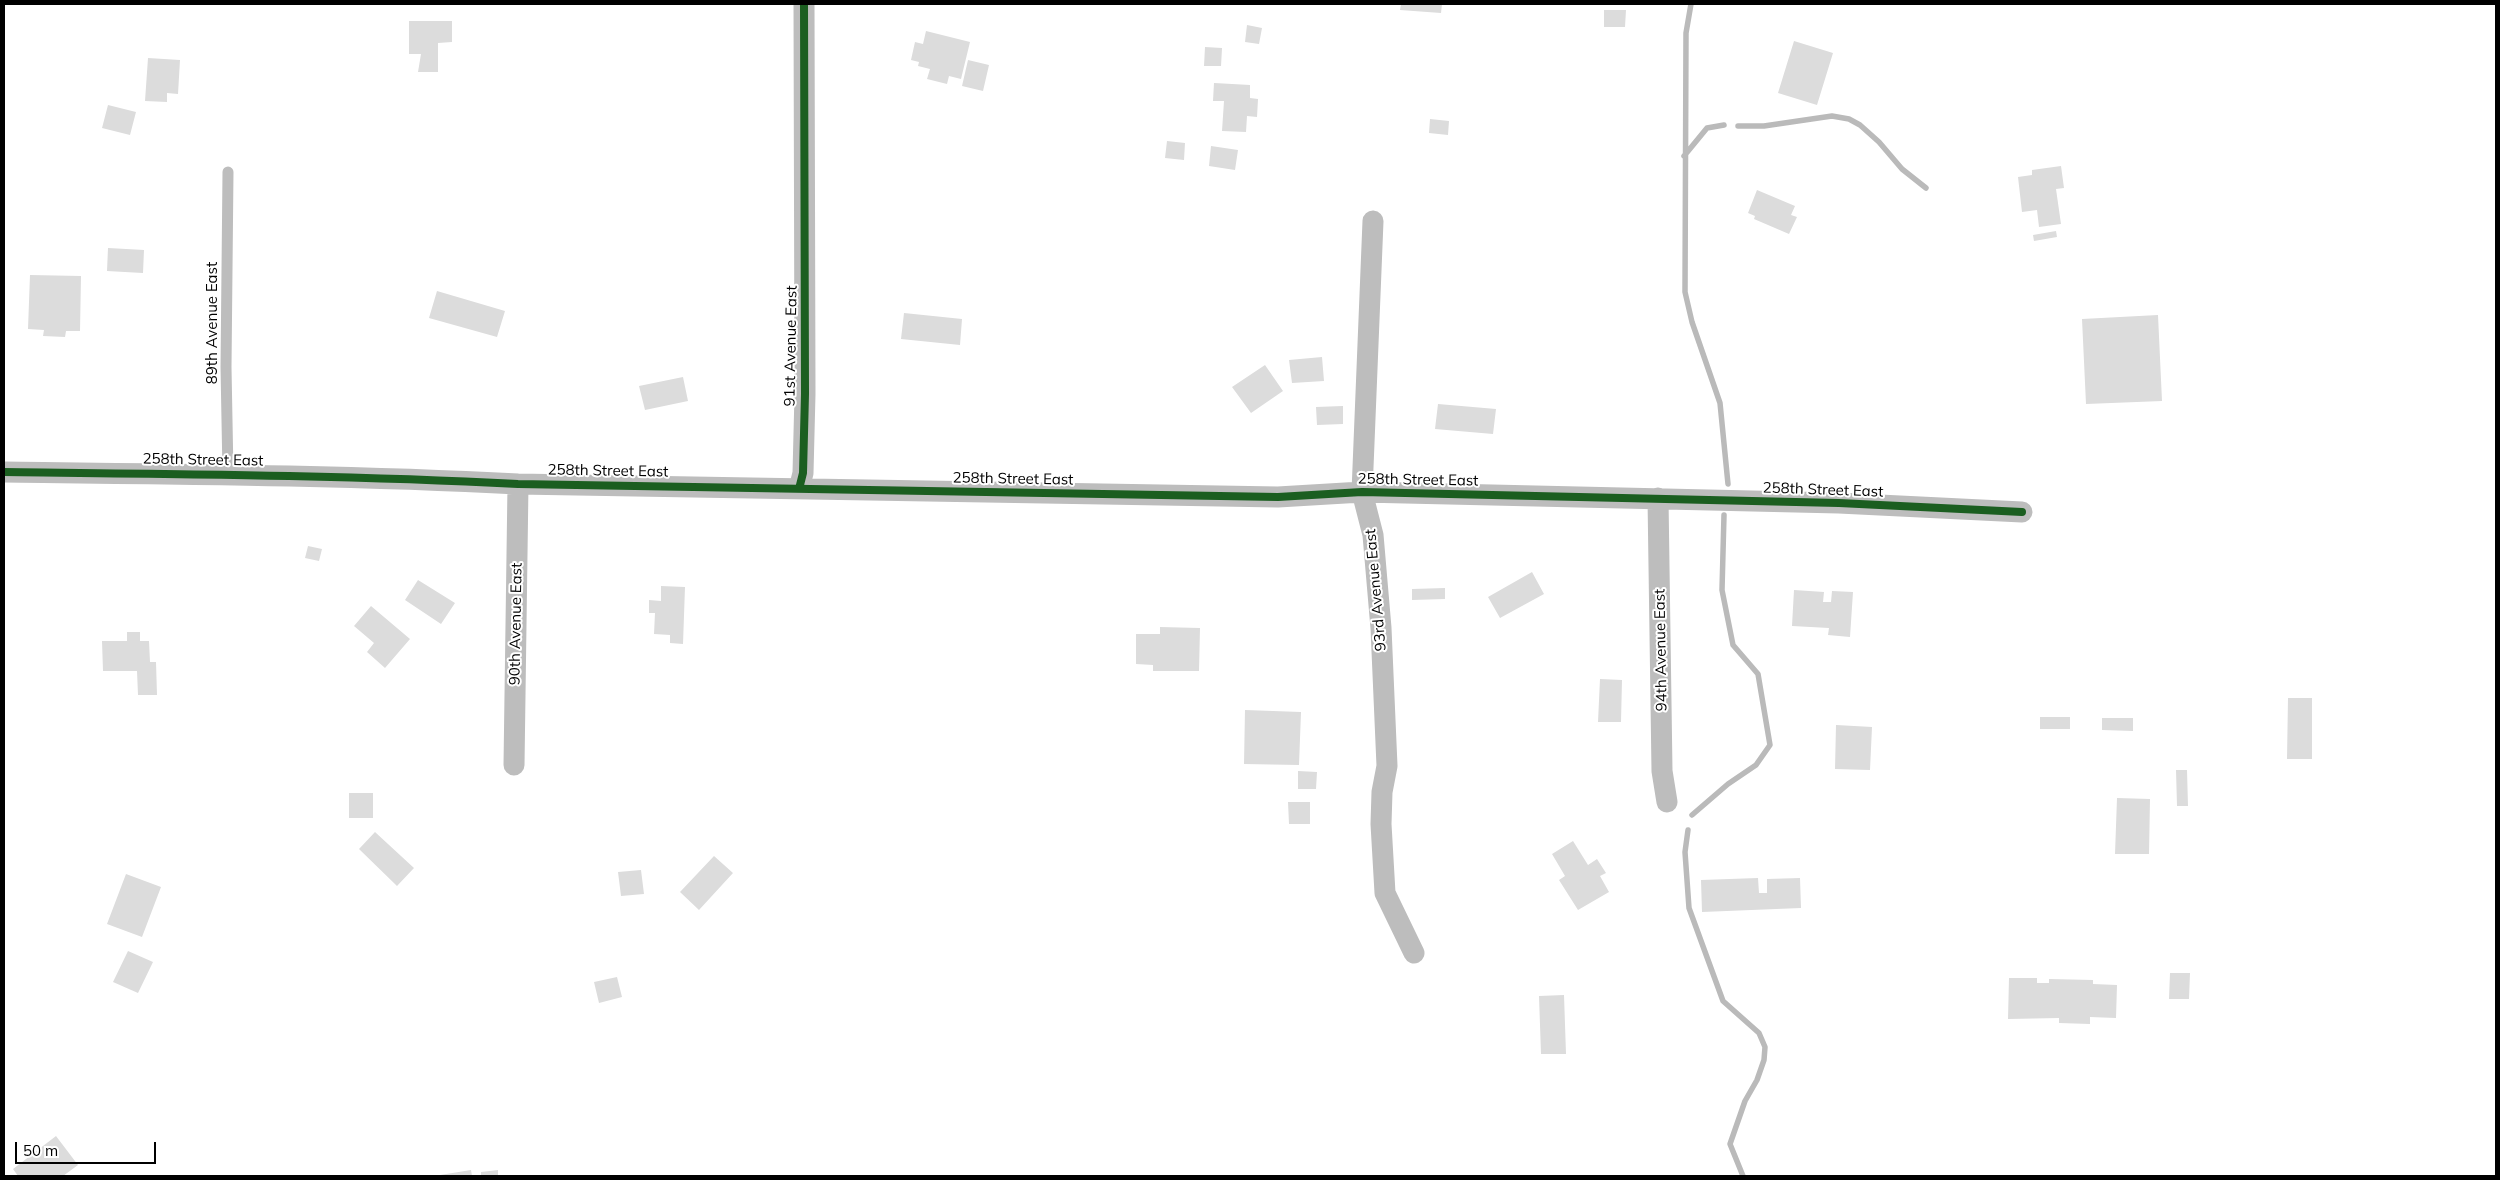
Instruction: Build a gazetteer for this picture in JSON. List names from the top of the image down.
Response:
{
  "streets": {
    "street": [
      "91st Avenue East",
      "258th Street East",
      "93rd Avenue East",
      "90th Avenue East",
      "94th Avenue East"
    ],
    "lane": ["89th Avenue East"]
  },
  "crossings": [
    ["89th Avenue East", "258th Street East"],
    ["91st Avenue East", "258th Street East"],
    ["258th Street East", "93rd Avenue East"],
    ["258th Street East", "90th Avenue East"],
    ["258th Street East", "94th Avenue East"]
  ],
  "scale_bar": "50 m"
}
